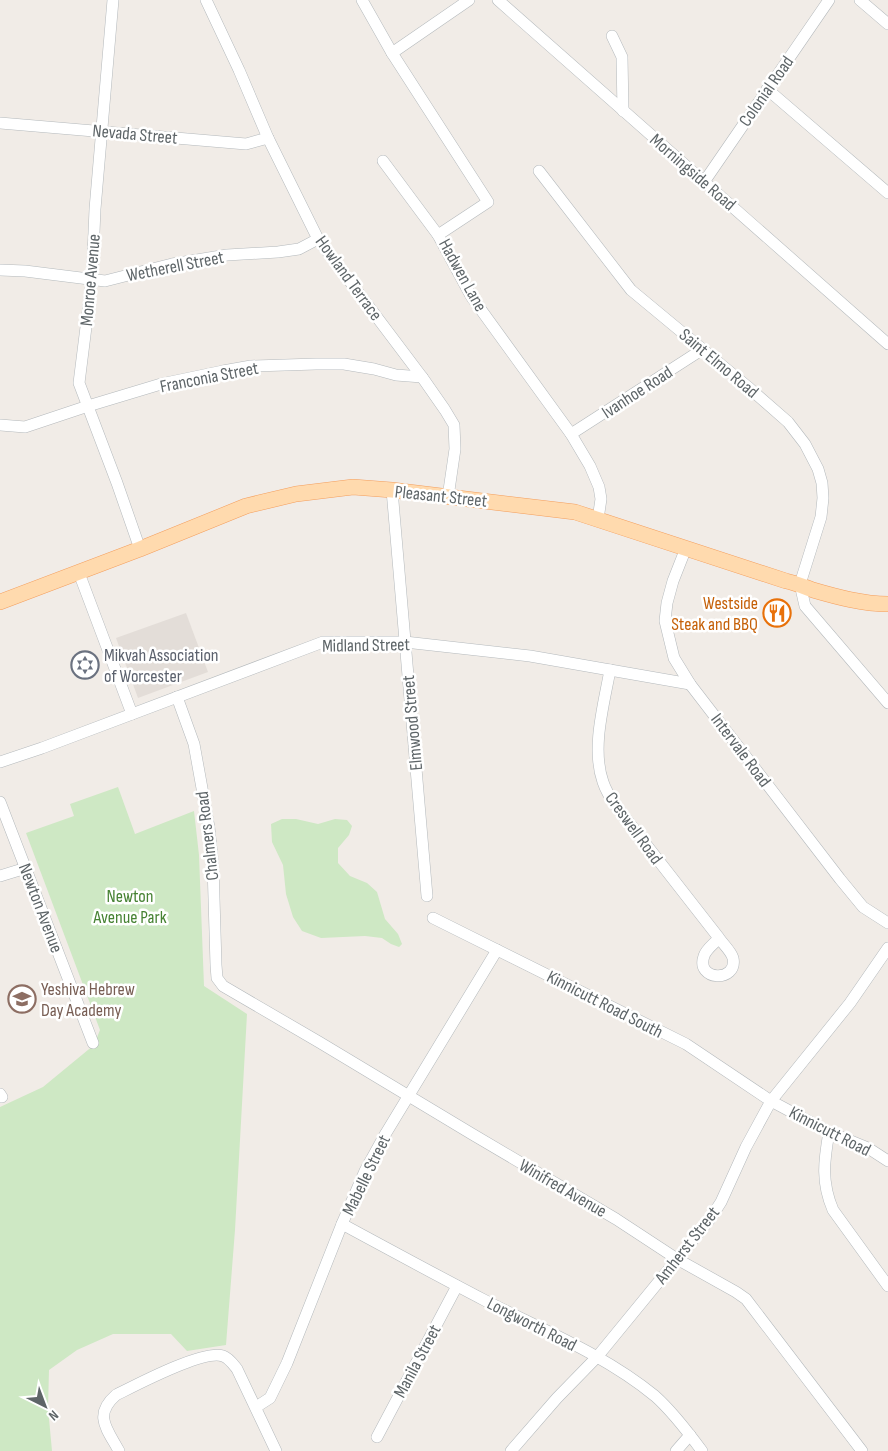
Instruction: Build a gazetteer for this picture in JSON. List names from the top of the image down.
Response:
{
  "streets": {
    "main road": ["Pleasant Street"],
    "street": [
      "Colonial Road",
      "Nevada Street",
      "Morningside Road",
      "Wetherell Street",
      "Hadwen Lane",
      "Howland Terrace",
      "Monroe Avenue",
      "Saint Elmo Road",
      "Franconia Street",
      "Ivanhoe Road",
      "Midland Street",
      "Elmwood Street",
      "Intervale Road",
      "Creswell Road",
      "Chalmers Road",
      "Newton Avenue",
      "Kinnicutt Road South",
      "Kinnicutt Road",
      "Mabelle Street",
      "Winifred Avenue",
      "Amherst Street",
      "Longworth Road",
      "Manila Street"
    ]
  },
  "crossings": [
    ["Colonial Road", "Morningside Road"],
    ["Nevada Street", "Howland Terrace"],
    ["Nevada Street", "Monroe Avenue"],
    ["Wetherell Street", "Howland Terrace"],
    ["Wetherell Street", "Monroe Avenue"],
    ["Hadwen Lane", "Ivanhoe Road"],
    ["Hadwen Lane", "Pleasant Street"],
    ["Howland Terrace", "Franconia Street"],
    ["Howland Terrace", "Pleasant Street"],
    ["Monroe Avenue", "Franconia Street"],
    ["Monroe Avenue", "Pleasant Street"],
    ["Saint Elmo Road", "Ivanhoe Road"],
    ["Saint Elmo Road", "Pleasant Street"],
    ["Pleasant Street", "Elmwood Street"],
    ["Pleasant Street", "Intervale Road"],
    ["Midland Street", "Elmwood Street"],
    ["Midland Street", "Intervale Road"],
    ["Midland Street", "Creswell Road"],
    ["Midland Street", "Chalmers Road"],
    ["Chalmers Road", "Winifred Avenue"],
    ["Kinnicutt Road South", "Kinnicutt Road"],
    ["Kinnicutt Road South", "Mabelle Street"],
    ["Kinnicutt Road South", "Amherst Street"],
    ["Kinnicutt Road", "Amherst Street"],
    ["Mabelle Street", "Winifred Avenue"],
    ["Mabelle Street", "Longworth Road"],
    ["Winifred Avenue", "Amherst Street"],
    ["Amherst Street", "Longworth Road"],
    ["Longworth Road", "Manila Street"]
  ],
  "parks": ["Newton Avenue Park"],
  "places": {
    "restaurant": ["Westside Steak and BBQ"],
    "synagogue": ["Mikvah Association of Worcester"],
    "school or university": ["Yeshiva Hebrew Day Academy"]
  },
  "north": "bottom right"
}
